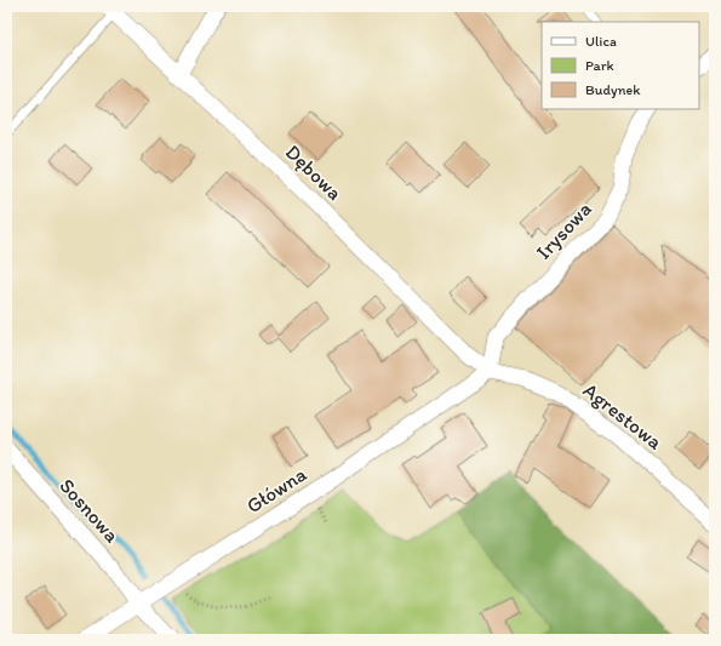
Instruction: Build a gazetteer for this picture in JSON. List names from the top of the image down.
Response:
{
  "streets": {
    "street": [
      "Dębowa",
      "Irysowa",
      "Agrestowa",
      "Główna",
      "Sosnowa"
    ]
  },
  "crossings": [
    ["Dębowa", "Irysowa"],
    ["Dębowa", "Agrestowa"],
    ["Dębowa", "Główna"],
    ["Irysowa", "Agrestowa"],
    ["Irysowa", "Główna"],
    ["Agrestowa", "Główna"],
    ["Główna", "Sosnowa"]
  ],
  "legend": ["Ulica", "Park", "Budynek"]
}
